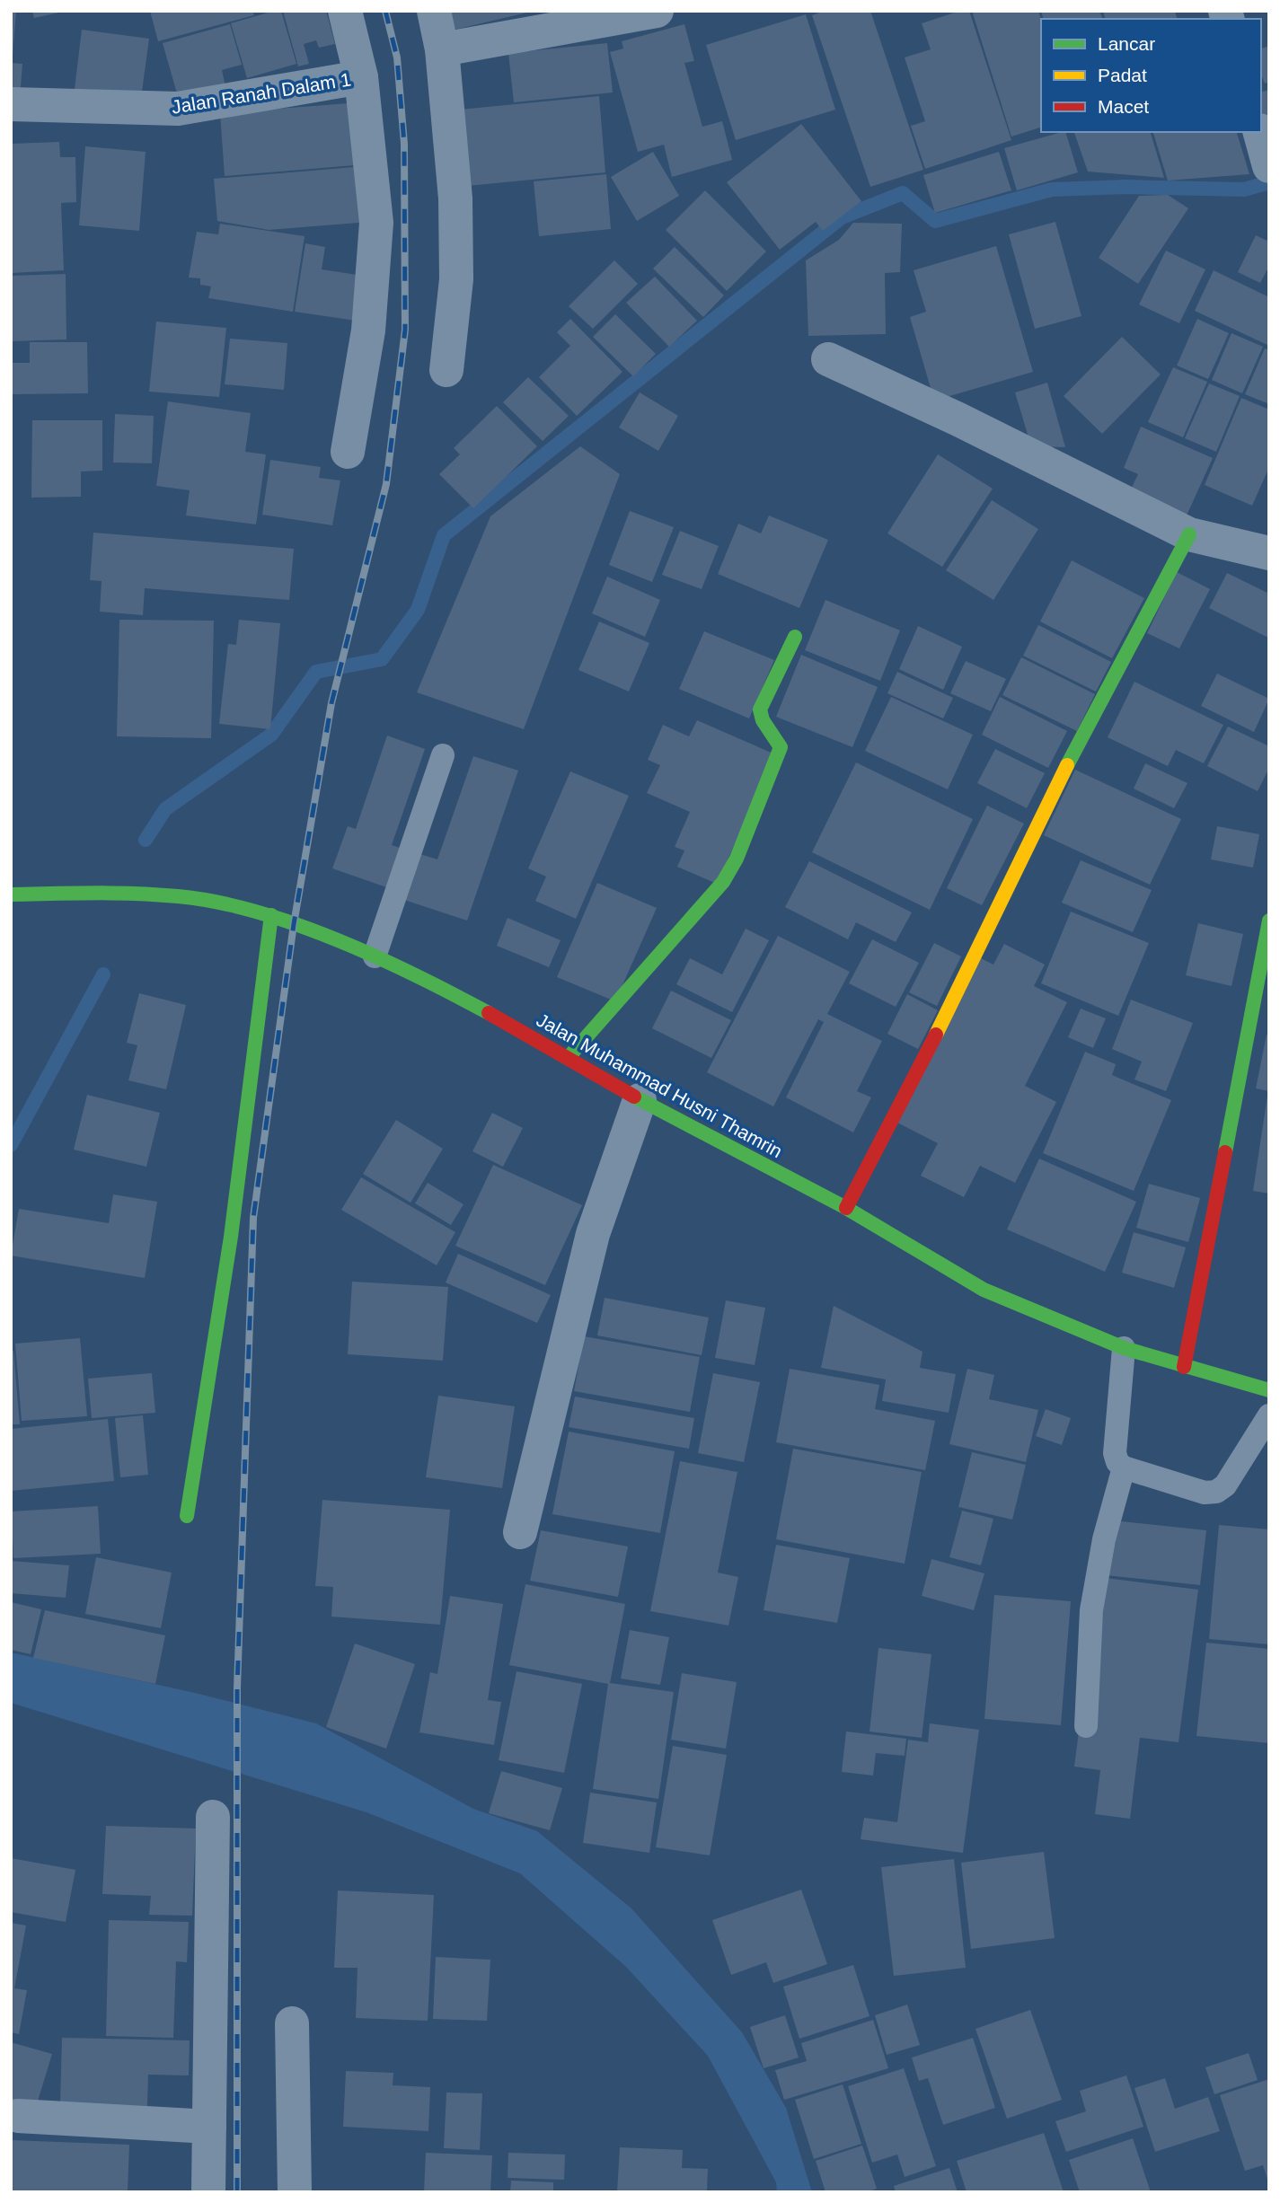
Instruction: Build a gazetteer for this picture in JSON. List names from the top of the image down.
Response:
{
  "streets": {
    "street": ["Jalan Ranah Dalam 1", "Jalan Muhammad Husni Thamrin"]
  },
  "legend": ["Lancar", "Padat", "Macet"]
}
